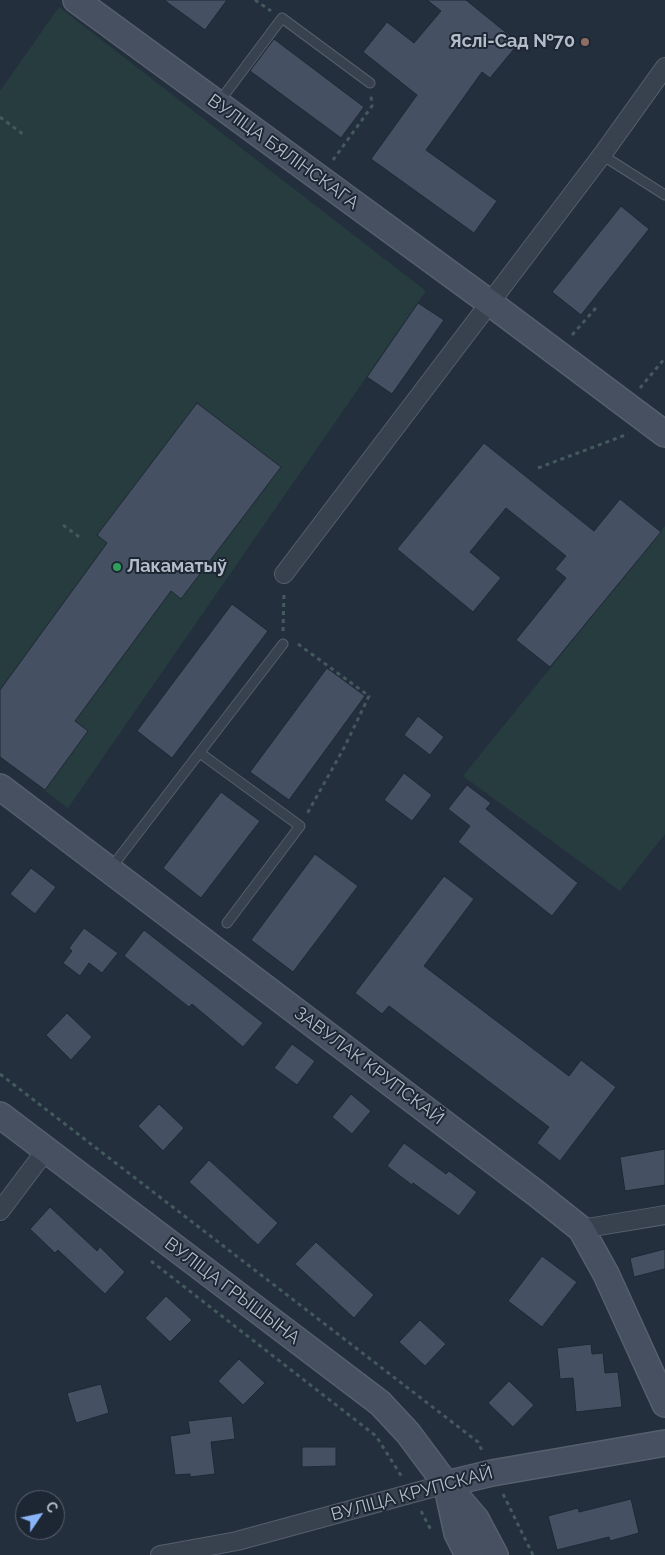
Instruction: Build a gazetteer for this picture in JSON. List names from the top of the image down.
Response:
{
  "streets": {
    "main road": [
      "ВУЛІЦА БЯЛІНСКАГА",
      "ЗАВУЛАК КРУПСКАЙ",
      "ВУЛІЦА ГРЫШЫНА",
      "ВУЛІЦА КРУПСКАЙ"
    ]
  },
  "crossings": [
    ["ВУЛІЦА ГРЫШЫНА", "ВУЛІЦА КРУПСКАЙ"]
  ],
  "places": ["Яслі-Сад №70", "Лакаматыў"],
  "north": "top right"
}
